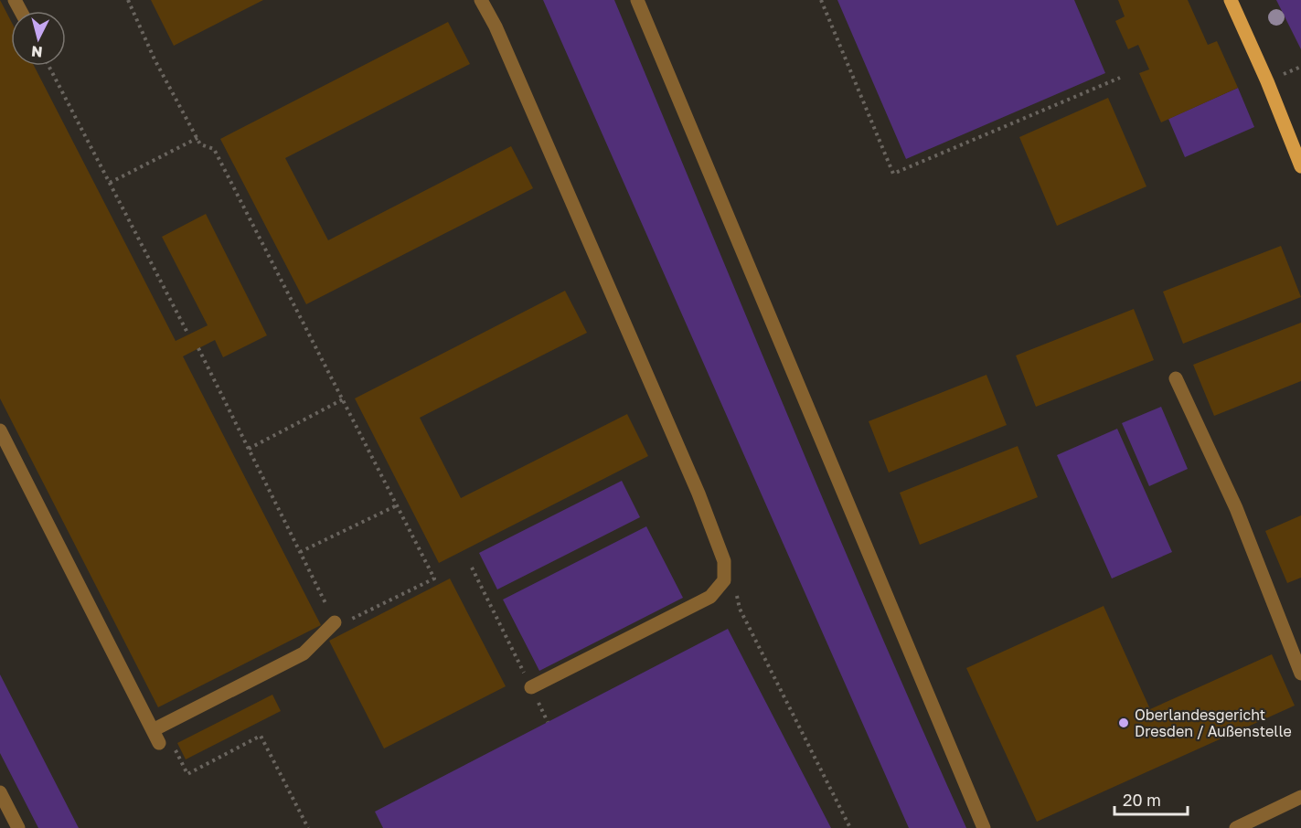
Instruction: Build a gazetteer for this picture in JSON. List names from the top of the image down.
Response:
{
  "places": ["Oberlandesgericht Dresden / Außenstelle"],
  "scale_bar": "20 m",
  "north": "bottom"
}
